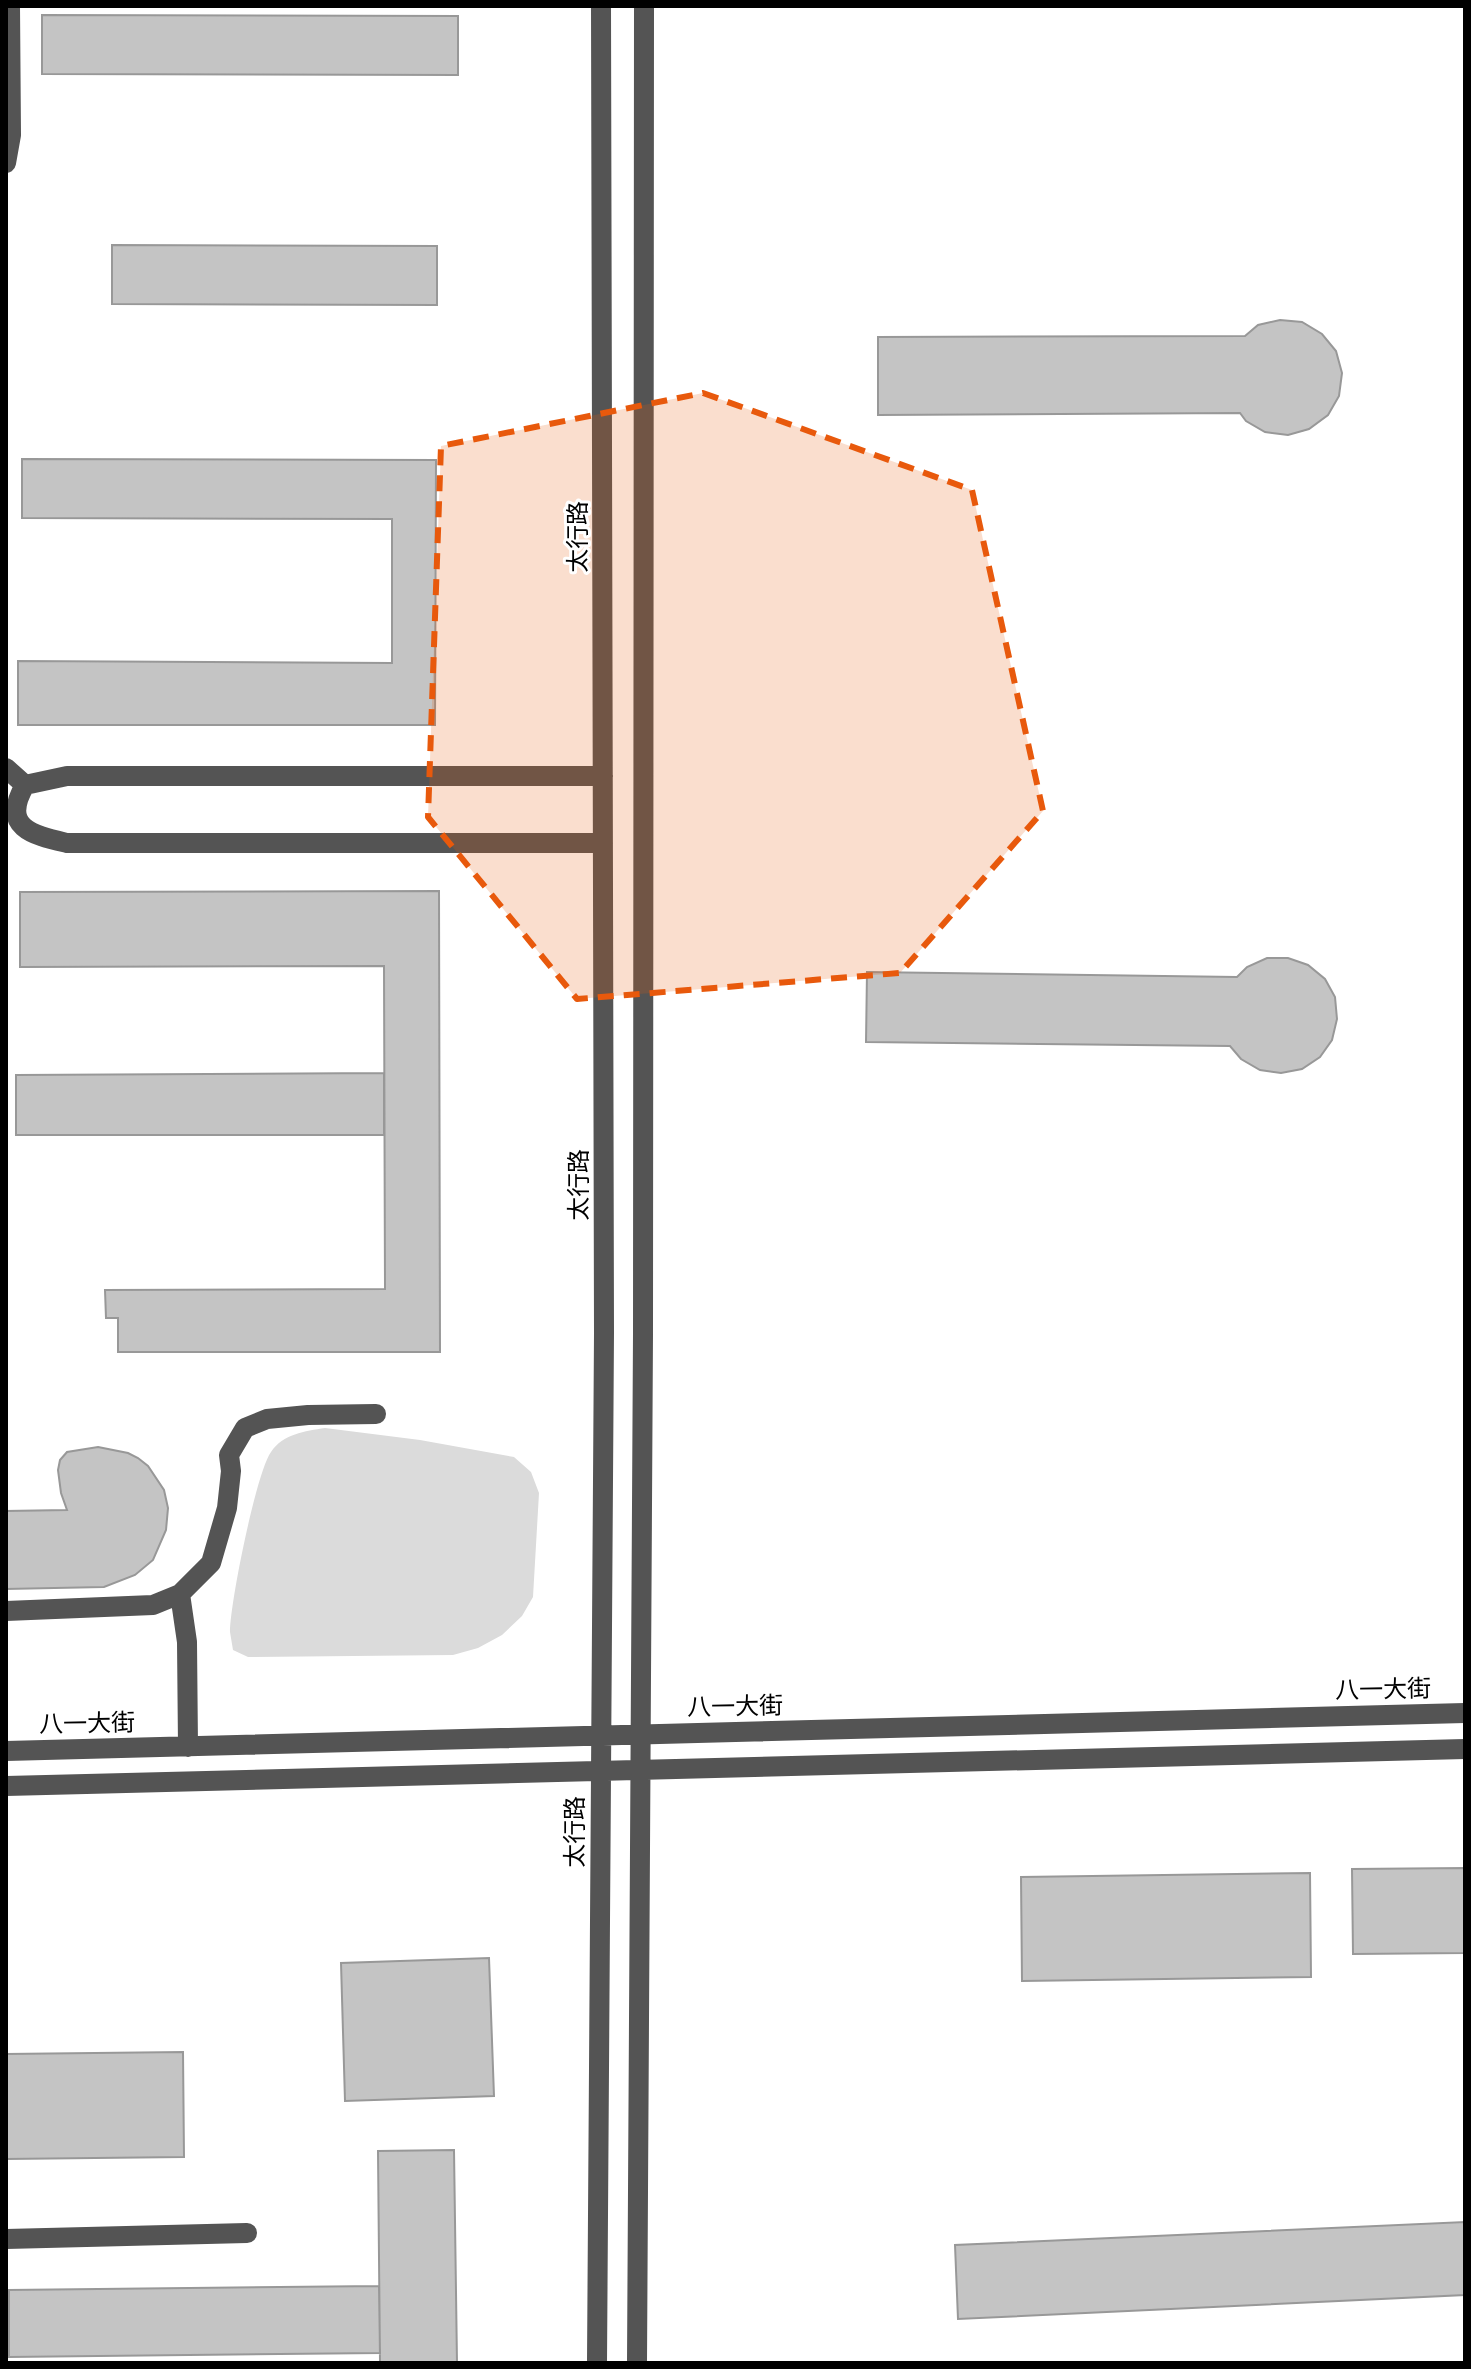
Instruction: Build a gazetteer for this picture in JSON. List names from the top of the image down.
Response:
{
  "streets": {
    "street": ["太行路", "八一大街"]
  },
  "crossings": [
    ["太行路", "八一大街"]
  ]
}
